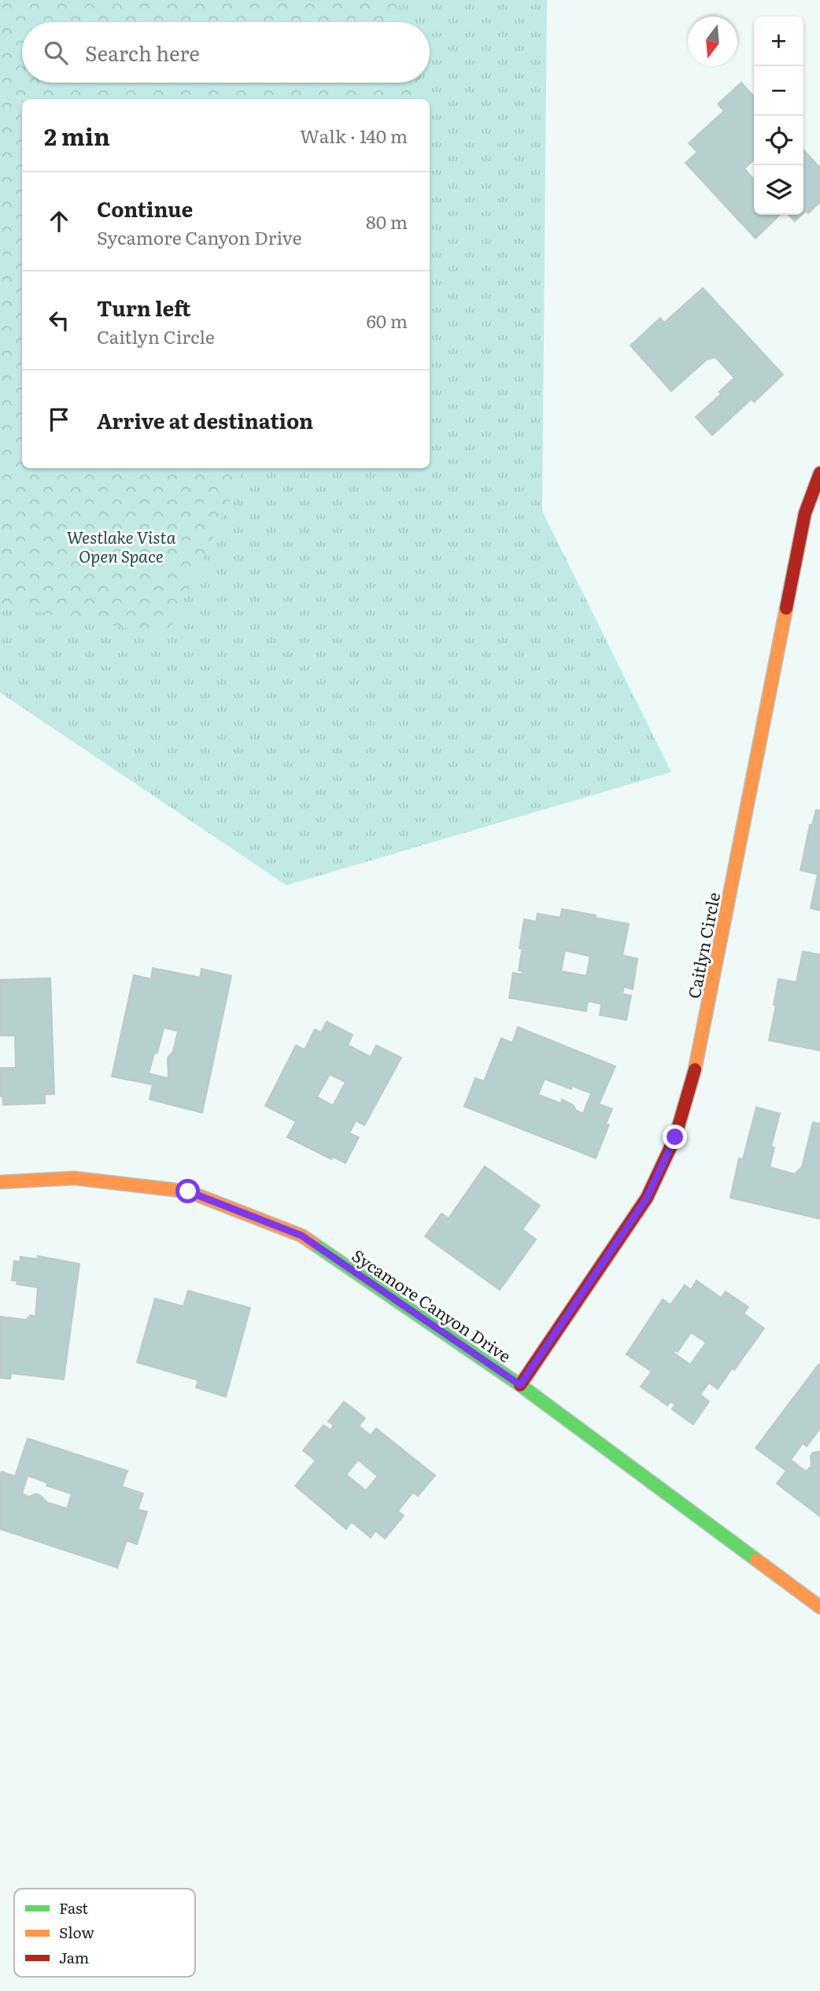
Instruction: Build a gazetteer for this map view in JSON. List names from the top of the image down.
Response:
{
  "streets": {
    "street": ["Caitlyn Circle", "Sycamore Canyon Drive"]
  },
  "crossings": [
    ["Caitlyn Circle", "Sycamore Canyon Drive"]
  ],
  "parks": ["Westlake Vista Open Space"],
  "legend": ["Fast", "Slow", "Jam"],
  "north": "bottom",
  "page": {
    "map_buttons": ["+", "−"],
    "search": "Search here",
    "heading": ["2 min", "Walk · 140 m"],
    "list": [
      ["Continue", "Sycamore Canyon Drive", "80 m"],
      ["Turn left", "Caitlyn Circle", "60 m"],
      "Arrive at destination"
    ]
  }
}
